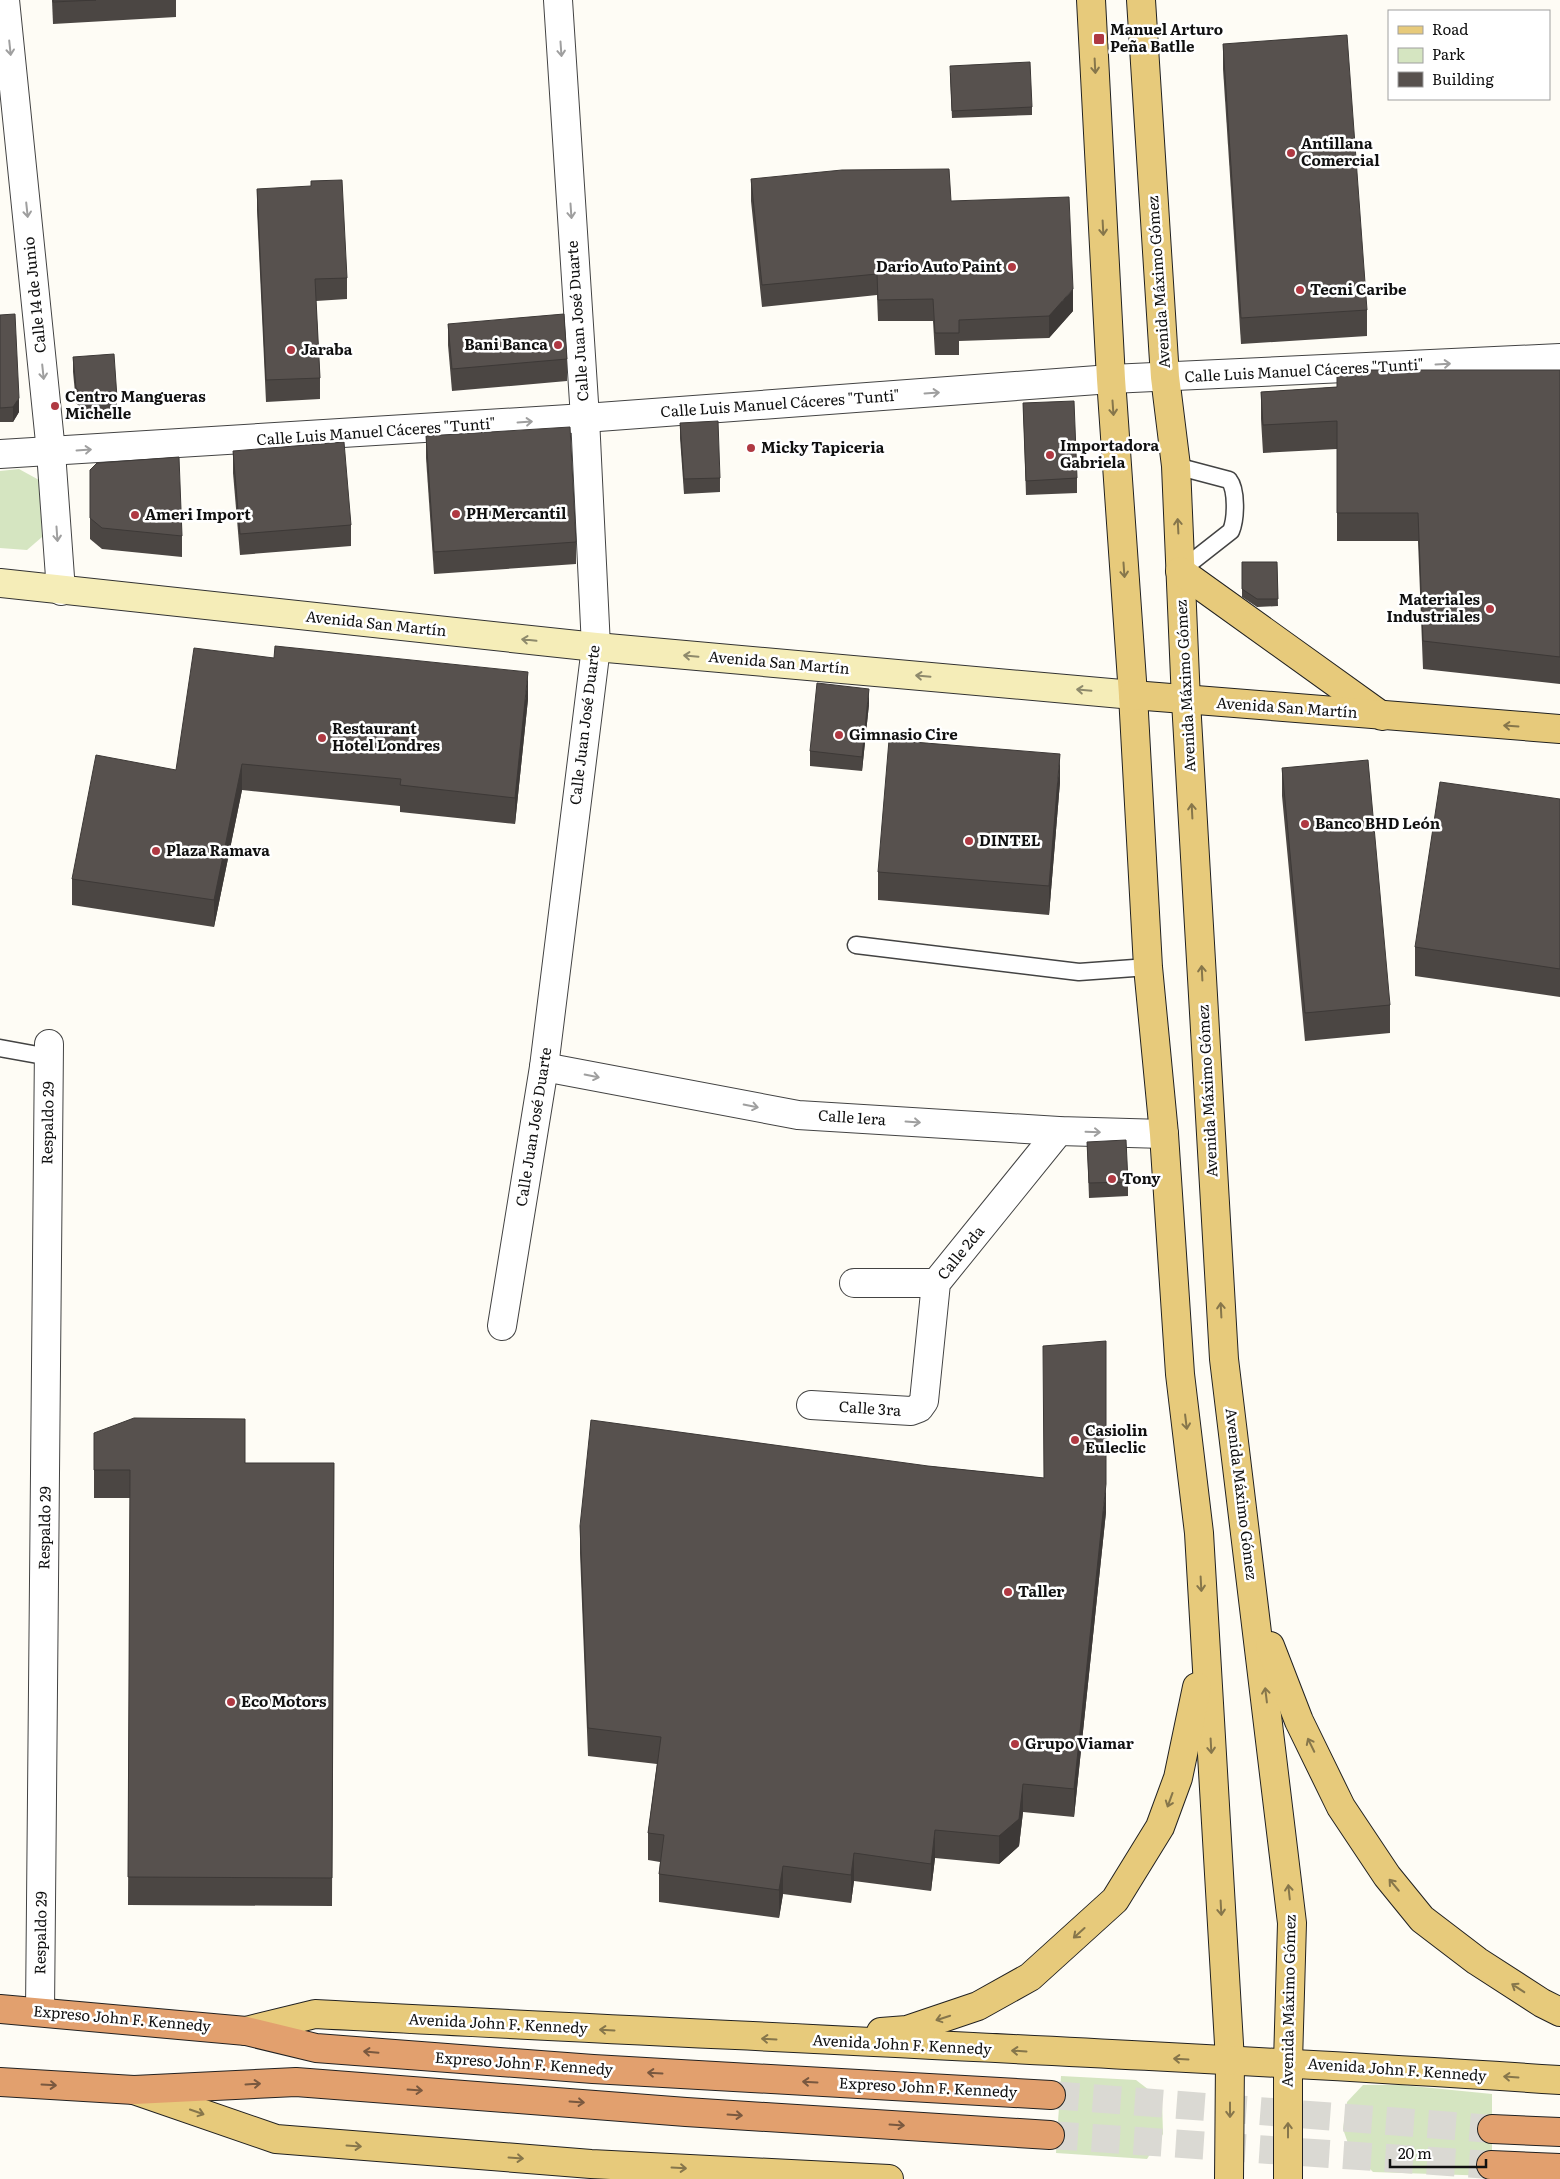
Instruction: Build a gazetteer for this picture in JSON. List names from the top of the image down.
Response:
{
  "streets": {
    "highway": ["Expreso John F. Kennedy"],
    "main road": ["Avenida Máximo Gómez", "Avenida San Martín", "Avenida John F. Kennedy"],
    "street": [
      "Calle 14 de Junio",
      "Calle Juan José Duarte",
      "Calle Luis Manuel Cáceres \"Tunti\"",
      "Calle 1era",
      "Respaldo 29",
      "Calle 2da",
      "Calle 3ra"
    ]
  },
  "crossings": [
    ["Avenida Máximo Gómez", "Calle Luis Manuel Cáceres \"Tunti\""],
    ["Avenida Máximo Gómez", "Avenida San Martín"],
    ["Avenida Máximo Gómez", "Avenida John F. Kennedy"],
    ["Calle 14 de Junio", "Calle Luis Manuel Cáceres \"Tunti\""],
    ["Calle 14 de Junio", "Avenida San Martín"],
    ["Calle Juan José Duarte", "Calle Luis Manuel Cáceres \"Tunti\""],
    ["Calle Juan José Duarte", "Avenida San Martín"],
    ["Calle Juan José Duarte", "Calle 1era"],
    ["Calle 1era", "Calle 2da"],
    ["Respaldo 29", "Expreso John F. Kennedy"],
    ["Calle 2da", "Calle 3ra"],
    ["Expreso John F. Kennedy", "Avenida John F. Kennedy"]
  ],
  "one_way": [
    "Calle 14 de Junio",
    "Calle Luis Manuel Cáceres \"Tunti\"",
    "Avenida San Martín",
    "Calle 1era"
  ],
  "places": {
    "transit": ["Manuel Arturo Peña Batlle"],
    "other": [
      "Antillana Comercial",
      "Dario Auto Paint",
      "Tecni Caribe",
      "Bani Banca",
      "Jaraba",
      "Centro Mangueras Michelle",
      "Micky Tapiceria",
      "Importadora Gabriela",
      "PH Mercantil",
      "Ameri Import",
      "Materiales Industriales",
      "Gimnasio Cire",
      "Restaurant Hotel Londres",
      "Banco BHD León",
      "DINTEL",
      "Plaza Ramava",
      "Tony",
      "Casiolin Euleclic",
      "Taller",
      "Eco Motors",
      "Grupo Viamar"
    ]
  },
  "legend": ["Road", "Park", "Building"],
  "scale_bar": "20 m"
}
